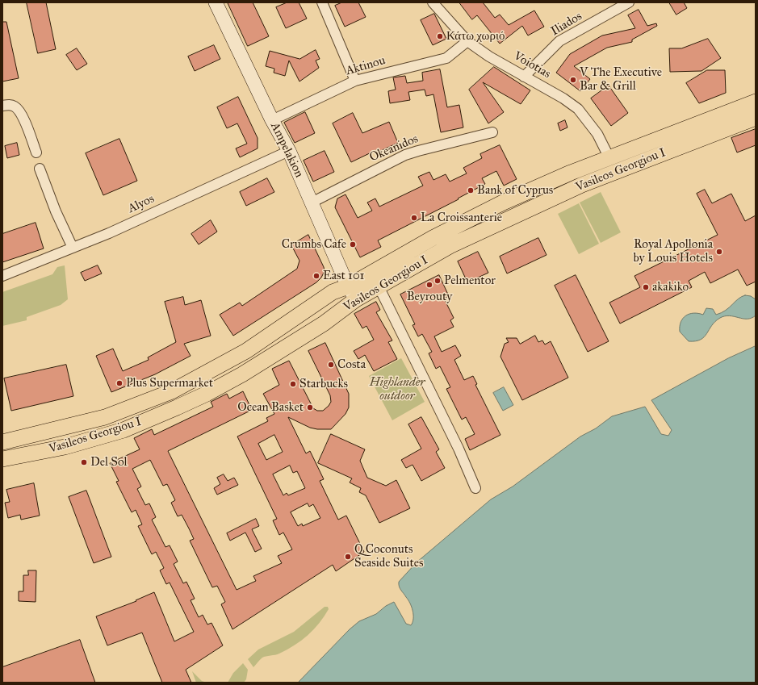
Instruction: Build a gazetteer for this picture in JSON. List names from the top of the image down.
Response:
{
  "streets": {
    "main road": ["Vasileos Georgiou I"],
    "street": [
      "Iliados",
      "Voiotias",
      "Aktinou",
      "Okeanidos",
      "Ampelakion",
      "Alyos"
    ]
  },
  "crossings": [
    ["Iliados", "Voiotias"],
    ["Voiotias", "Aktinou"],
    ["Voiotias", "Vasileos Georgiou I"],
    ["Aktinou", "Ampelakion"],
    ["Okeanidos", "Ampelakion"],
    ["Ampelakion", "Vasileos Georgiou I"],
    ["Ampelakion", "Alyos"]
  ],
  "parks": ["Highlander outdoor"],
  "places": [
    "Κάτω χωριό",
    "V The Executive Bar & Grill",
    "Bank of Cyprus",
    "La Croissanterie",
    "Crumbs Cafe",
    "Royal Apollonia by Louis Hotels",
    "East 101",
    "Pelmentor",
    "Beyrouty",
    "akakiko",
    "Costa",
    "Plus Supermarket",
    "Starbucks",
    "Ocean Basket",
    "Del Sol",
    "Q Coconuts Seaside Suites"
  ]
}
